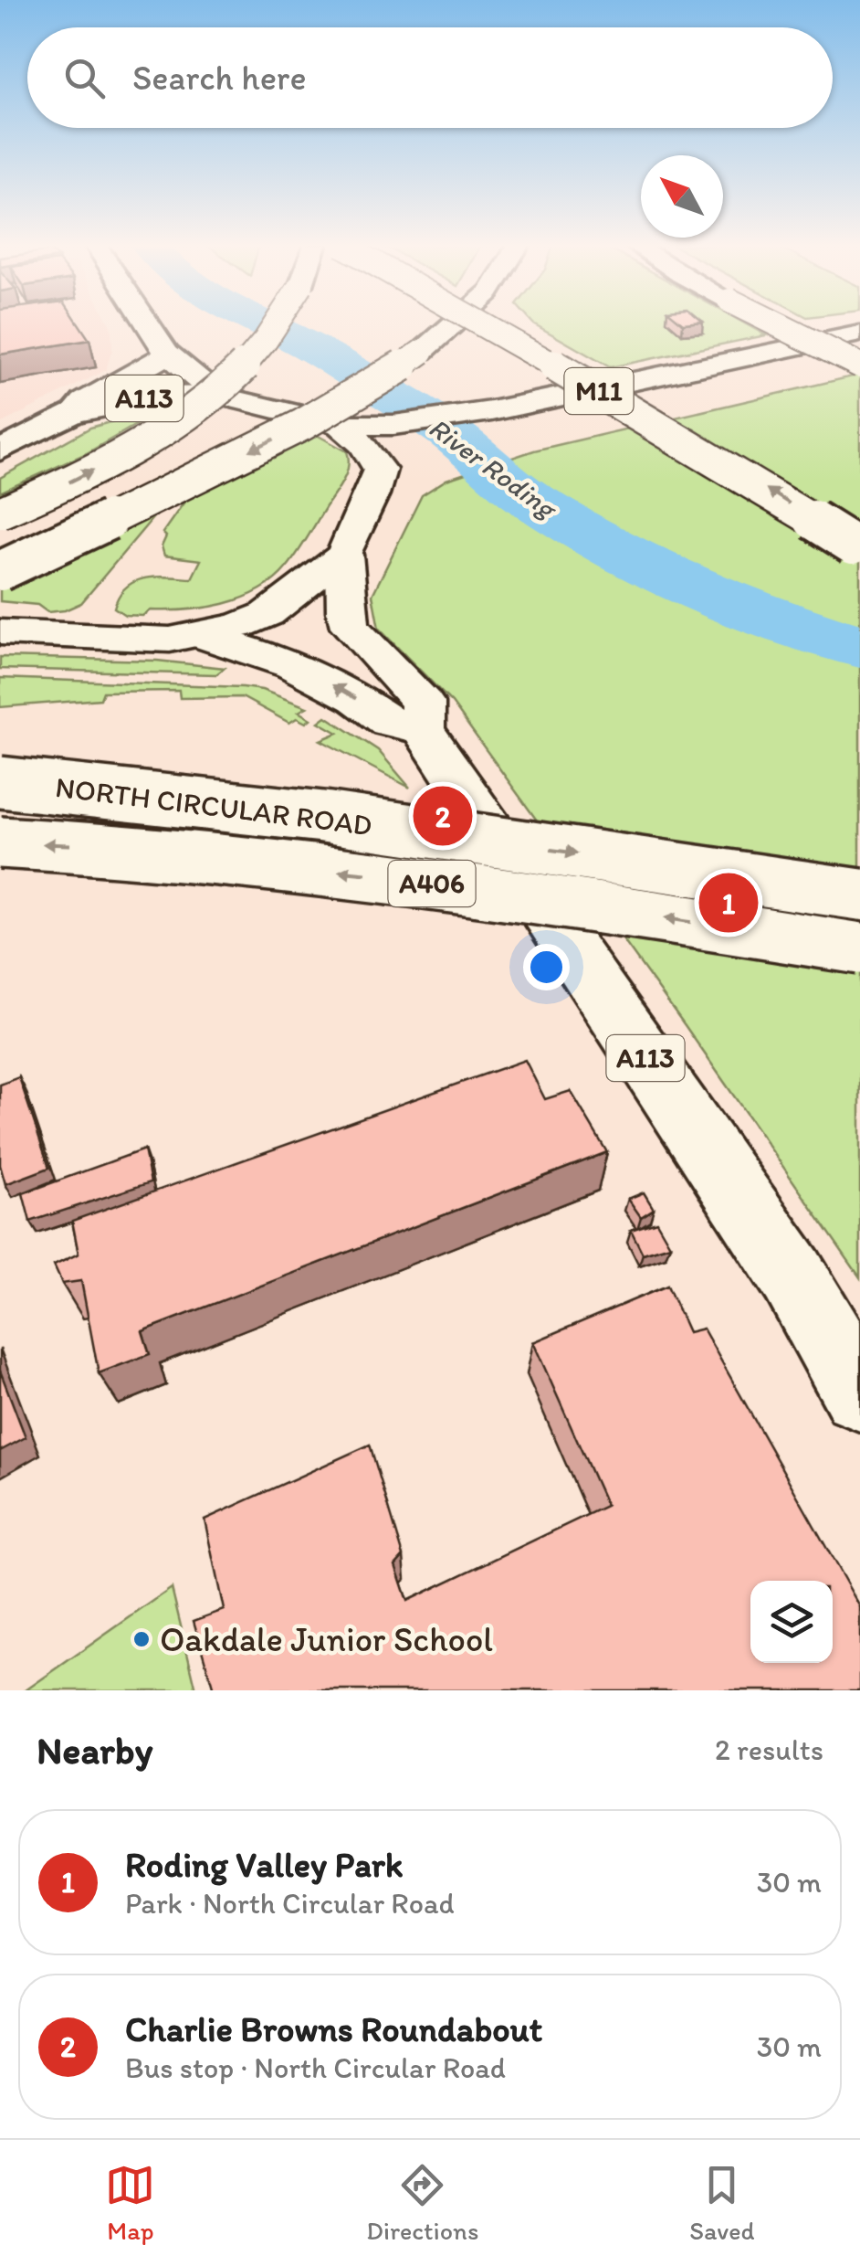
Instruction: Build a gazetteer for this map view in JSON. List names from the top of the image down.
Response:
{
  "streets": {
    "main road": [
      "M11",
      "A113",
      "NORTH CIRCULAR ROAD",
      "A406"
    ]
  },
  "water": ["River Roding"],
  "places": ["Oakdale Junior School"],
  "north": "top left",
  "page": {
    "search": "Search here",
    "pins": ["2", "1"],
    "heading": ["Nearby", "2 results"],
    "list": [
      {
        "mark": "1",
        "name": "Roding Valley Park",
        "note": "Park · North Circular Road",
        "value": "30 m"
      },
      {
        "mark": "2",
        "name": "Charlie Browns Roundabout",
        "note": "Bus stop · North Circular Road",
        "value": "30 m"
      }
    ],
    "nav": ["Map", "Directions", "Saved"]
  }
}
